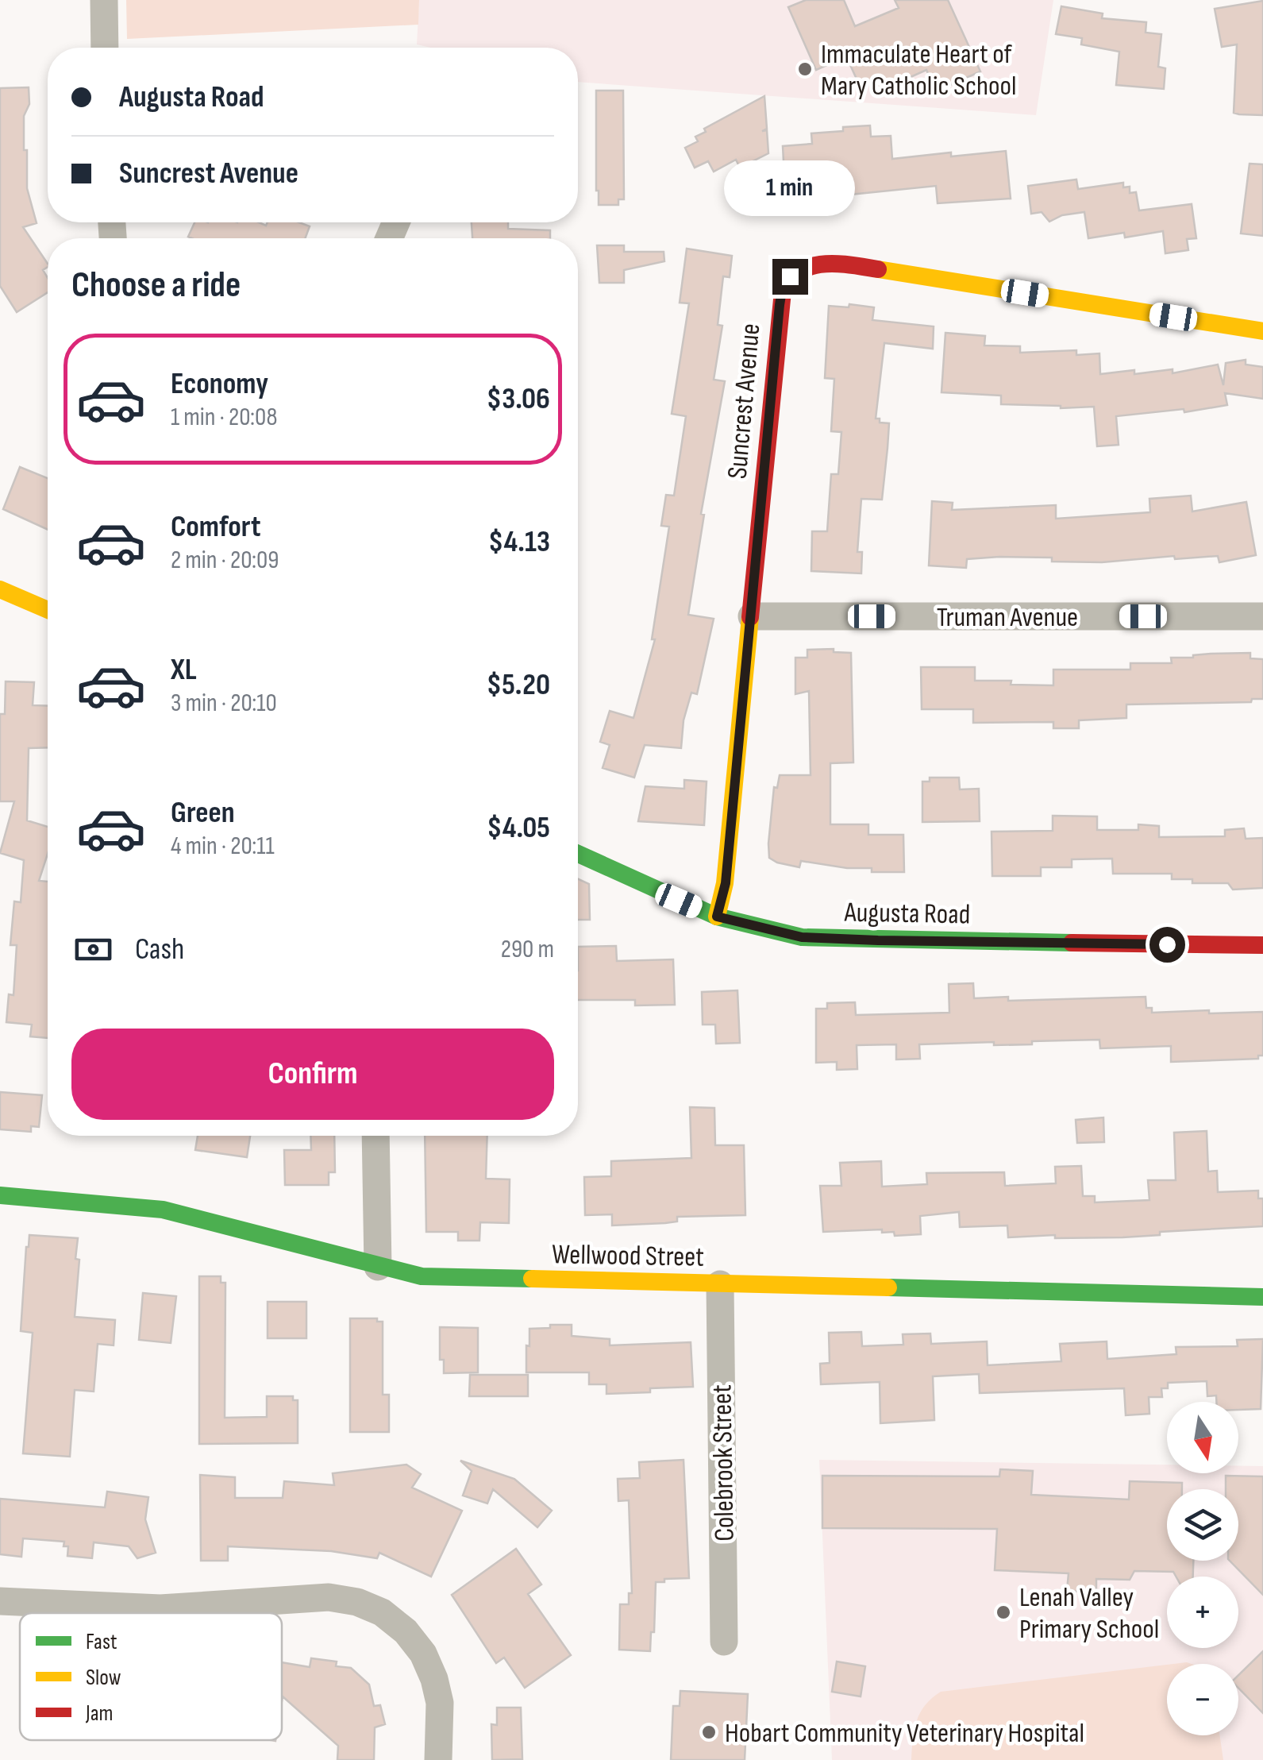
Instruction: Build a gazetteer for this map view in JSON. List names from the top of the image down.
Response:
{
  "streets": {
    "street": [
      "Suncrest Avenue",
      "Truman Avenue",
      "Augusta Road",
      "Wellwood Street",
      "Colebrook Street"
    ]
  },
  "crossings": [
    ["Suncrest Avenue", "Truman Avenue"],
    ["Suncrest Avenue", "Augusta Road"],
    ["Wellwood Street", "Colebrook Street"]
  ],
  "places": ["Immaculate Heart of Mary Catholic School", "Lenah Valley Primary School", "Hobart Community Veterinary Hospital"],
  "legend": ["Fast", "Slow", "Jam"],
  "north": "bottom",
  "page": {
    "banner": ["Augusta Road", "Suncrest Avenue"],
    "bubble": "1 min",
    "heading": "Choose a ride",
    "list": [
      {
        "name": "Economy",
        "note": "1 min · 20:08",
        "value": "$3.06"
      },
      {
        "name": "Comfort",
        "note": "2 min · 20:09",
        "value": "$4.13"
      },
      {
        "name": "XL",
        "note": "3 min · 20:10",
        "value": "$5.20"
      },
      {
        "name": "Green",
        "note": "4 min · 20:11",
        "value": "$4.05"
      }
    ],
    "pay": ["Cash", "290 m"],
    "buttons": "Confirm",
    "map_buttons": ["+", "−"]
  }
}
